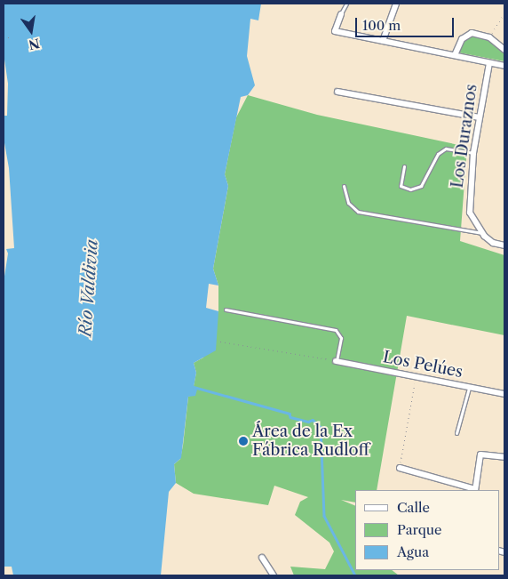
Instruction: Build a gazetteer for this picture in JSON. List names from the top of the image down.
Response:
{
  "streets": {
    "street": ["Los Duraznos", "Los Pelúes"]
  },
  "water": ["Río Valdivia"],
  "places": ["Área de la Ex Fábrica Rudloff"],
  "legend": ["Calle", "Parque", "Agua"],
  "scale_bar": "100 m",
  "north": "bottom"
}
